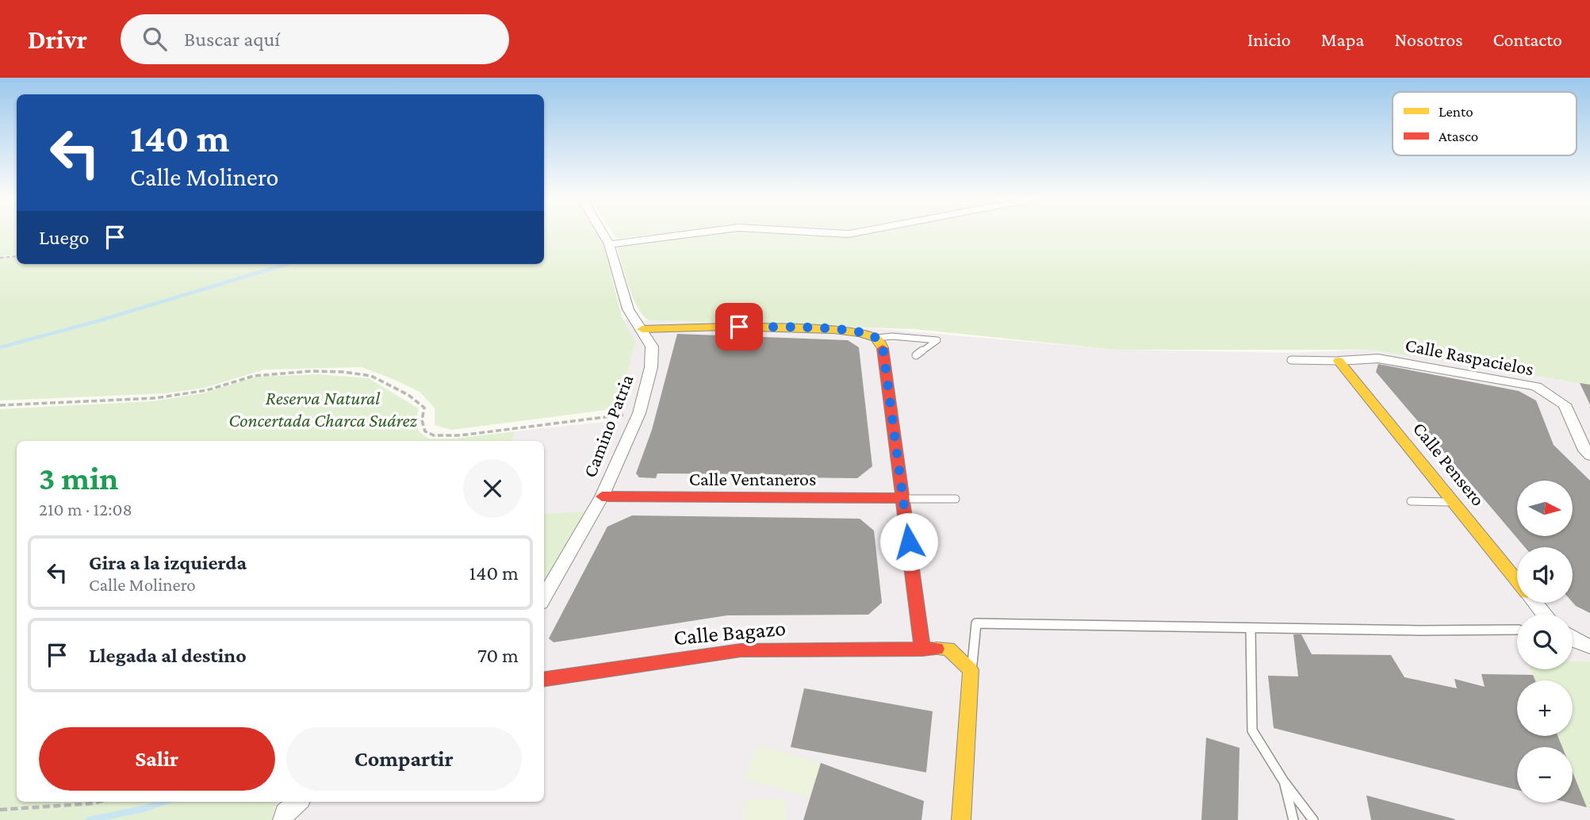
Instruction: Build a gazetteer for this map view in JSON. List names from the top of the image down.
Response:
{
  "streets": {
    "street": [
      "Calle Raspacielos",
      "Camino Patria",
      "Calle Pensero",
      "Calle Ventaneros",
      "Calle Bagazo"
    ]
  },
  "crossings": [
    ["Calle Raspacielos", "Calle Pensero"],
    ["Camino Patria", "Calle Ventaneros"]
  ],
  "parks": ["Reserva Natural Concertada Charca Suárez"],
  "legend": ["Lento", "Atasco"],
  "north": "right",
  "page": {
    "header": "Drivr",
    "search": "Buscar aquí",
    "nav": [
      "Inicio",
      "Mapa",
      "Nosotros",
      "Contacto"
    ],
    "turn": ["140 m", "Calle Molinero"],
    "then": "Luego",
    "heading": ["3 min", "210 m · 12:08"],
    "map_buttons": ["+", "−"],
    "list": [
      {
        "name": "Gira a la izquierda",
        "note": "Calle Molinero",
        "value": "140 m"
      },
      {
        "name": "Llegada al destino",
        "value": "70 m"
      }
    ],
    "buttons": ["Salir", "Compartir"]
  }
}
